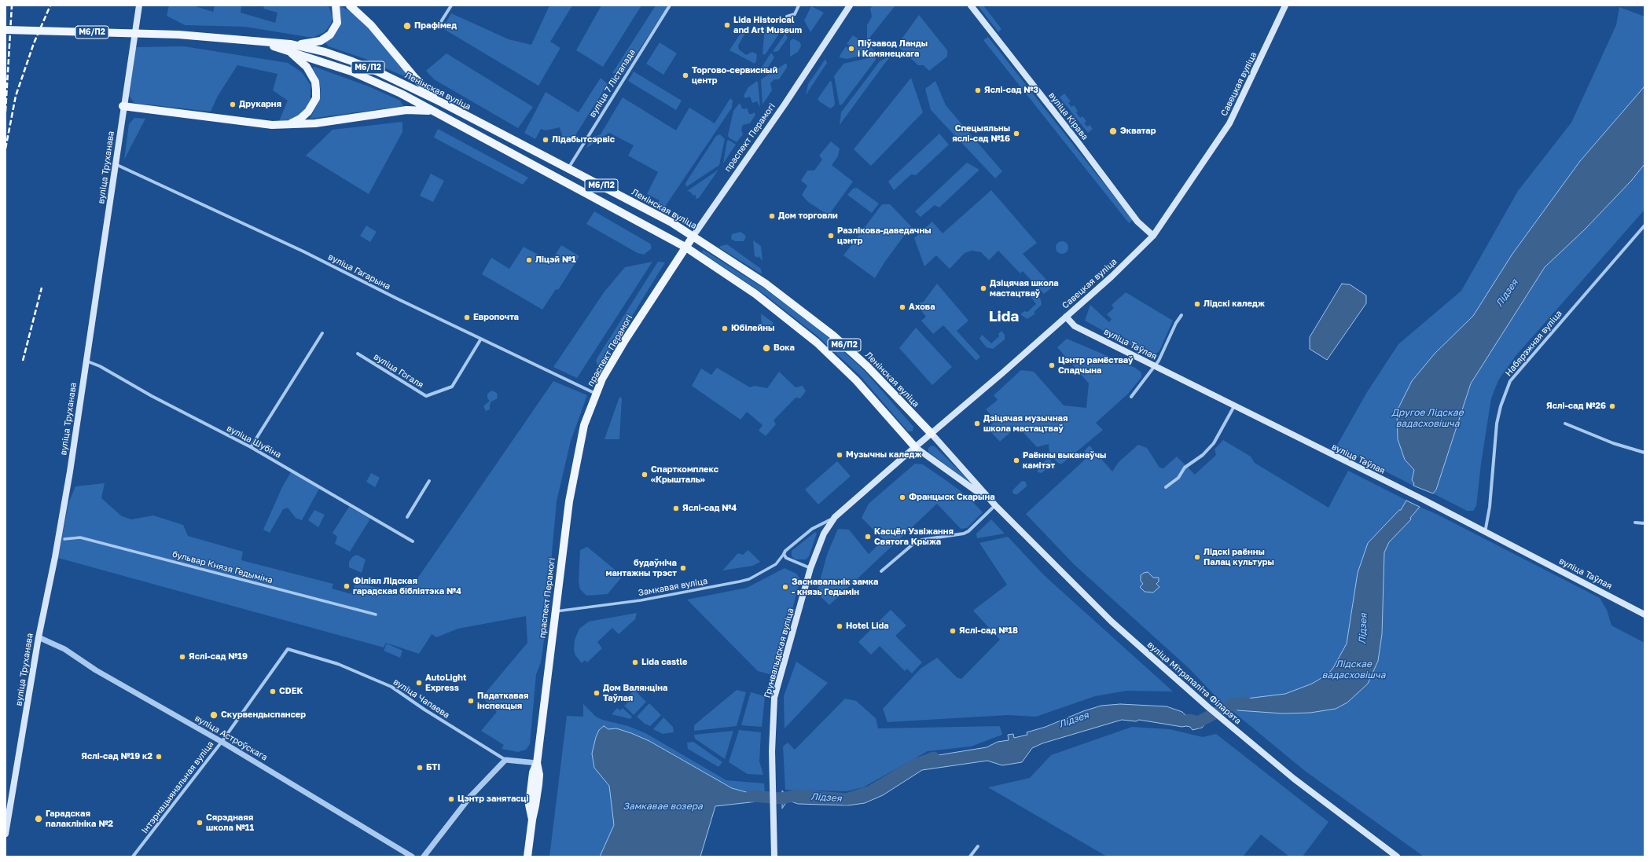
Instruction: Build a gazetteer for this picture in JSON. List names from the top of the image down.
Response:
{
  "streets": {
    "main road": [
      "М6/П2",
      "Савецкая вуліца",
      "Ленінская вуліца",
      "вуліца Кірава",
      "праспект Перамогі",
      "вуліца Труханава",
      "вуліца Таўлая",
      "Грунвальдская вуліца",
      "вуліца Мітрапаліта Філарэта"
    ],
    "street": [
      "вуліца 7 Лістапада",
      "вуліца Гагарына",
      "Набярэжная вуліца",
      "вуліца Гогаля",
      "вуліца Шубіна",
      "бульвар Князя Гедыміна",
      "Замкавая вуліца",
      "вуліца Чапаева",
      "вуліца Астроўскага",
      "Інтэрнацыянальная вуліца"
    ]
  },
  "crossings": [
    ["вуліца 7 Лістапада", "Ленінская вуліца"],
    ["Савецкая вуліца", "Ленінская вуліца"],
    ["Савецкая вуліца", "вуліца Кірава"],
    ["Савецкая вуліца", "вуліца Таўлая"],
    ["Савецкая вуліца", "Замкавая вуліца"],
    ["Савецкая вуліца", "Грунвальдская вуліца"],
    ["Савецкая вуліца", "вуліца Мітрапаліта Філарэта"],
    ["Ленінская вуліца", "праспект Перамогі"],
    ["Ленінская вуліца", "вуліца Мітрапаліта Філарэта"],
    ["праспект Перамогі", "вуліца Гагарына"],
    ["праспект Перамогі", "Замкавая вуліца"],
    ["вуліца Труханава", "вуліца Гагарына"],
    ["вуліца Труханава", "вуліца Шубіна"],
    ["вуліца Труханава", "вуліца Астроўскага"],
    ["вуліца Гагарына", "вуліца Гогаля"],
    ["Набярэжная вуліца", "вуліца Таўлая"],
    ["Замкавая вуліца", "Грунвальдская вуліца"],
    ["вуліца Чапаева", "Інтэрнацыянальная вуліца"],
    ["вуліца Астроўскага", "Інтэрнацыянальная вуліца"]
  ],
  "districts": ["Lida"],
  "water": [
    "Лідзея",
    "Другое Лідскае вадасховішча",
    "Лідскае вадасховішча",
    "Замкавае возера"
  ],
  "places": [
    "Lida Historical and Art Museum",
    "Прафімед",
    "Піўзавод Ланды і Камянецкага",
    "Торгово-сервисный центр",
    "Яслі-сад №3",
    "Друкарня",
    "Экватар",
    "Спецыяльны яслі-сад №16",
    "Лідабытсэрвіс",
    "Дом торговли",
    "Разлікова-даведачны цэнтр",
    "Ліцэй №1",
    "Дзіцячая школа мастацтваў",
    "Лідскі каледж",
    "Ахова",
    "Европочта",
    "Юбілейны",
    "Вока",
    "Цэнтр рамёстваў Спадчына",
    "Яслі-сад №26",
    "Дзіцячая музычная школа мастацтваў",
    "Музычны каледж",
    "Раённы выканаўчы камітэт",
    "Спарткомплекс «Крышталь»",
    "Францыск Скарына",
    "Яслі-сад №4",
    "Касцёл Узвіжання Святога Крыжа",
    "Лідскі раённы Палац культуры",
    "будаўніча мантажны трэст",
    "Філіял Лідская гарадская бібліятэка №4",
    "Заснавальнік замка - князь Гедымін",
    "Hotel Lida",
    "Яслі-сад №18",
    "Яслі-сад №19",
    "Lida castle",
    "AutoLight Express",
    "CDEK",
    "Дом Валянціна Таўлая",
    "Падаткавая інспекцыя",
    "Скурвендыспансер",
    "Яслі-сад №19 к2",
    "БТІ",
    "Цэнтр занятасці",
    "Гарадская палаклініка №2",
    "Сярэднаяя школа №11"
  ]
}
